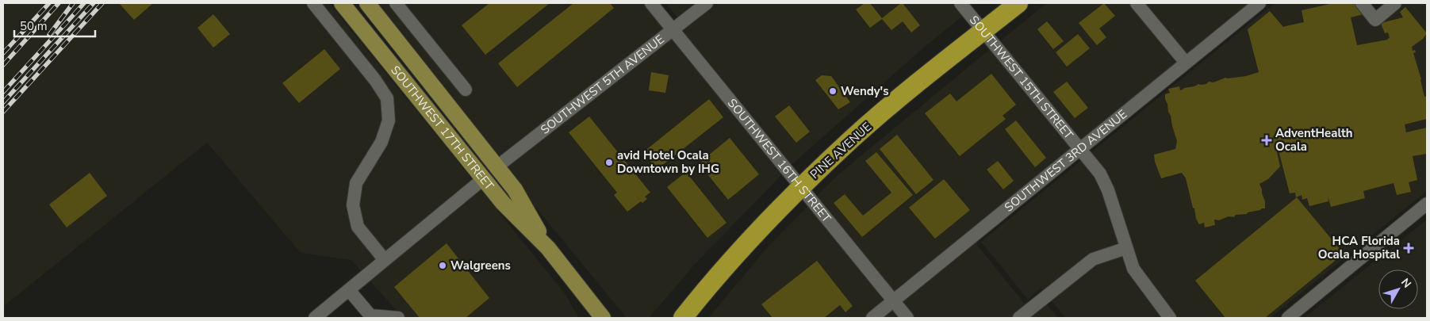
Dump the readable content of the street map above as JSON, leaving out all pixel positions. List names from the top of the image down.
{
  "streets": {
    "highway": ["PINE AVENUE"],
    "main road": ["SOUTHWEST 17TH STREET"],
    "street": [
      "SOUTHWEST 15TH STREET",
      "SOUTHWEST 5TH AVENUE",
      "SOUTHWEST 16TH STREET",
      "SOUTHWEST 3RD AVENUE"
    ]
  },
  "crossings": [
    ["SOUTHWEST 15TH STREET", "PINE AVENUE"],
    ["SOUTHWEST 15TH STREET", "SOUTHWEST 3RD AVENUE"],
    ["SOUTHWEST 5TH AVENUE", "SOUTHWEST 17TH STREET"],
    ["SOUTHWEST 5TH AVENUE", "SOUTHWEST 16TH STREET"],
    ["PINE AVENUE", "SOUTHWEST 16TH STREET"],
    ["SOUTHWEST 16TH STREET", "SOUTHWEST 3RD AVENUE"]
  ],
  "places": {
    "other": ["Wendy's", "avid Hotel Ocala Downtown by IHG", "Walgreens"],
    "health": ["AdventHealth Ocala", "HCA Florida Ocala Hospital"]
  },
  "scale_bar": "50 m",
  "north": "top right"
}
